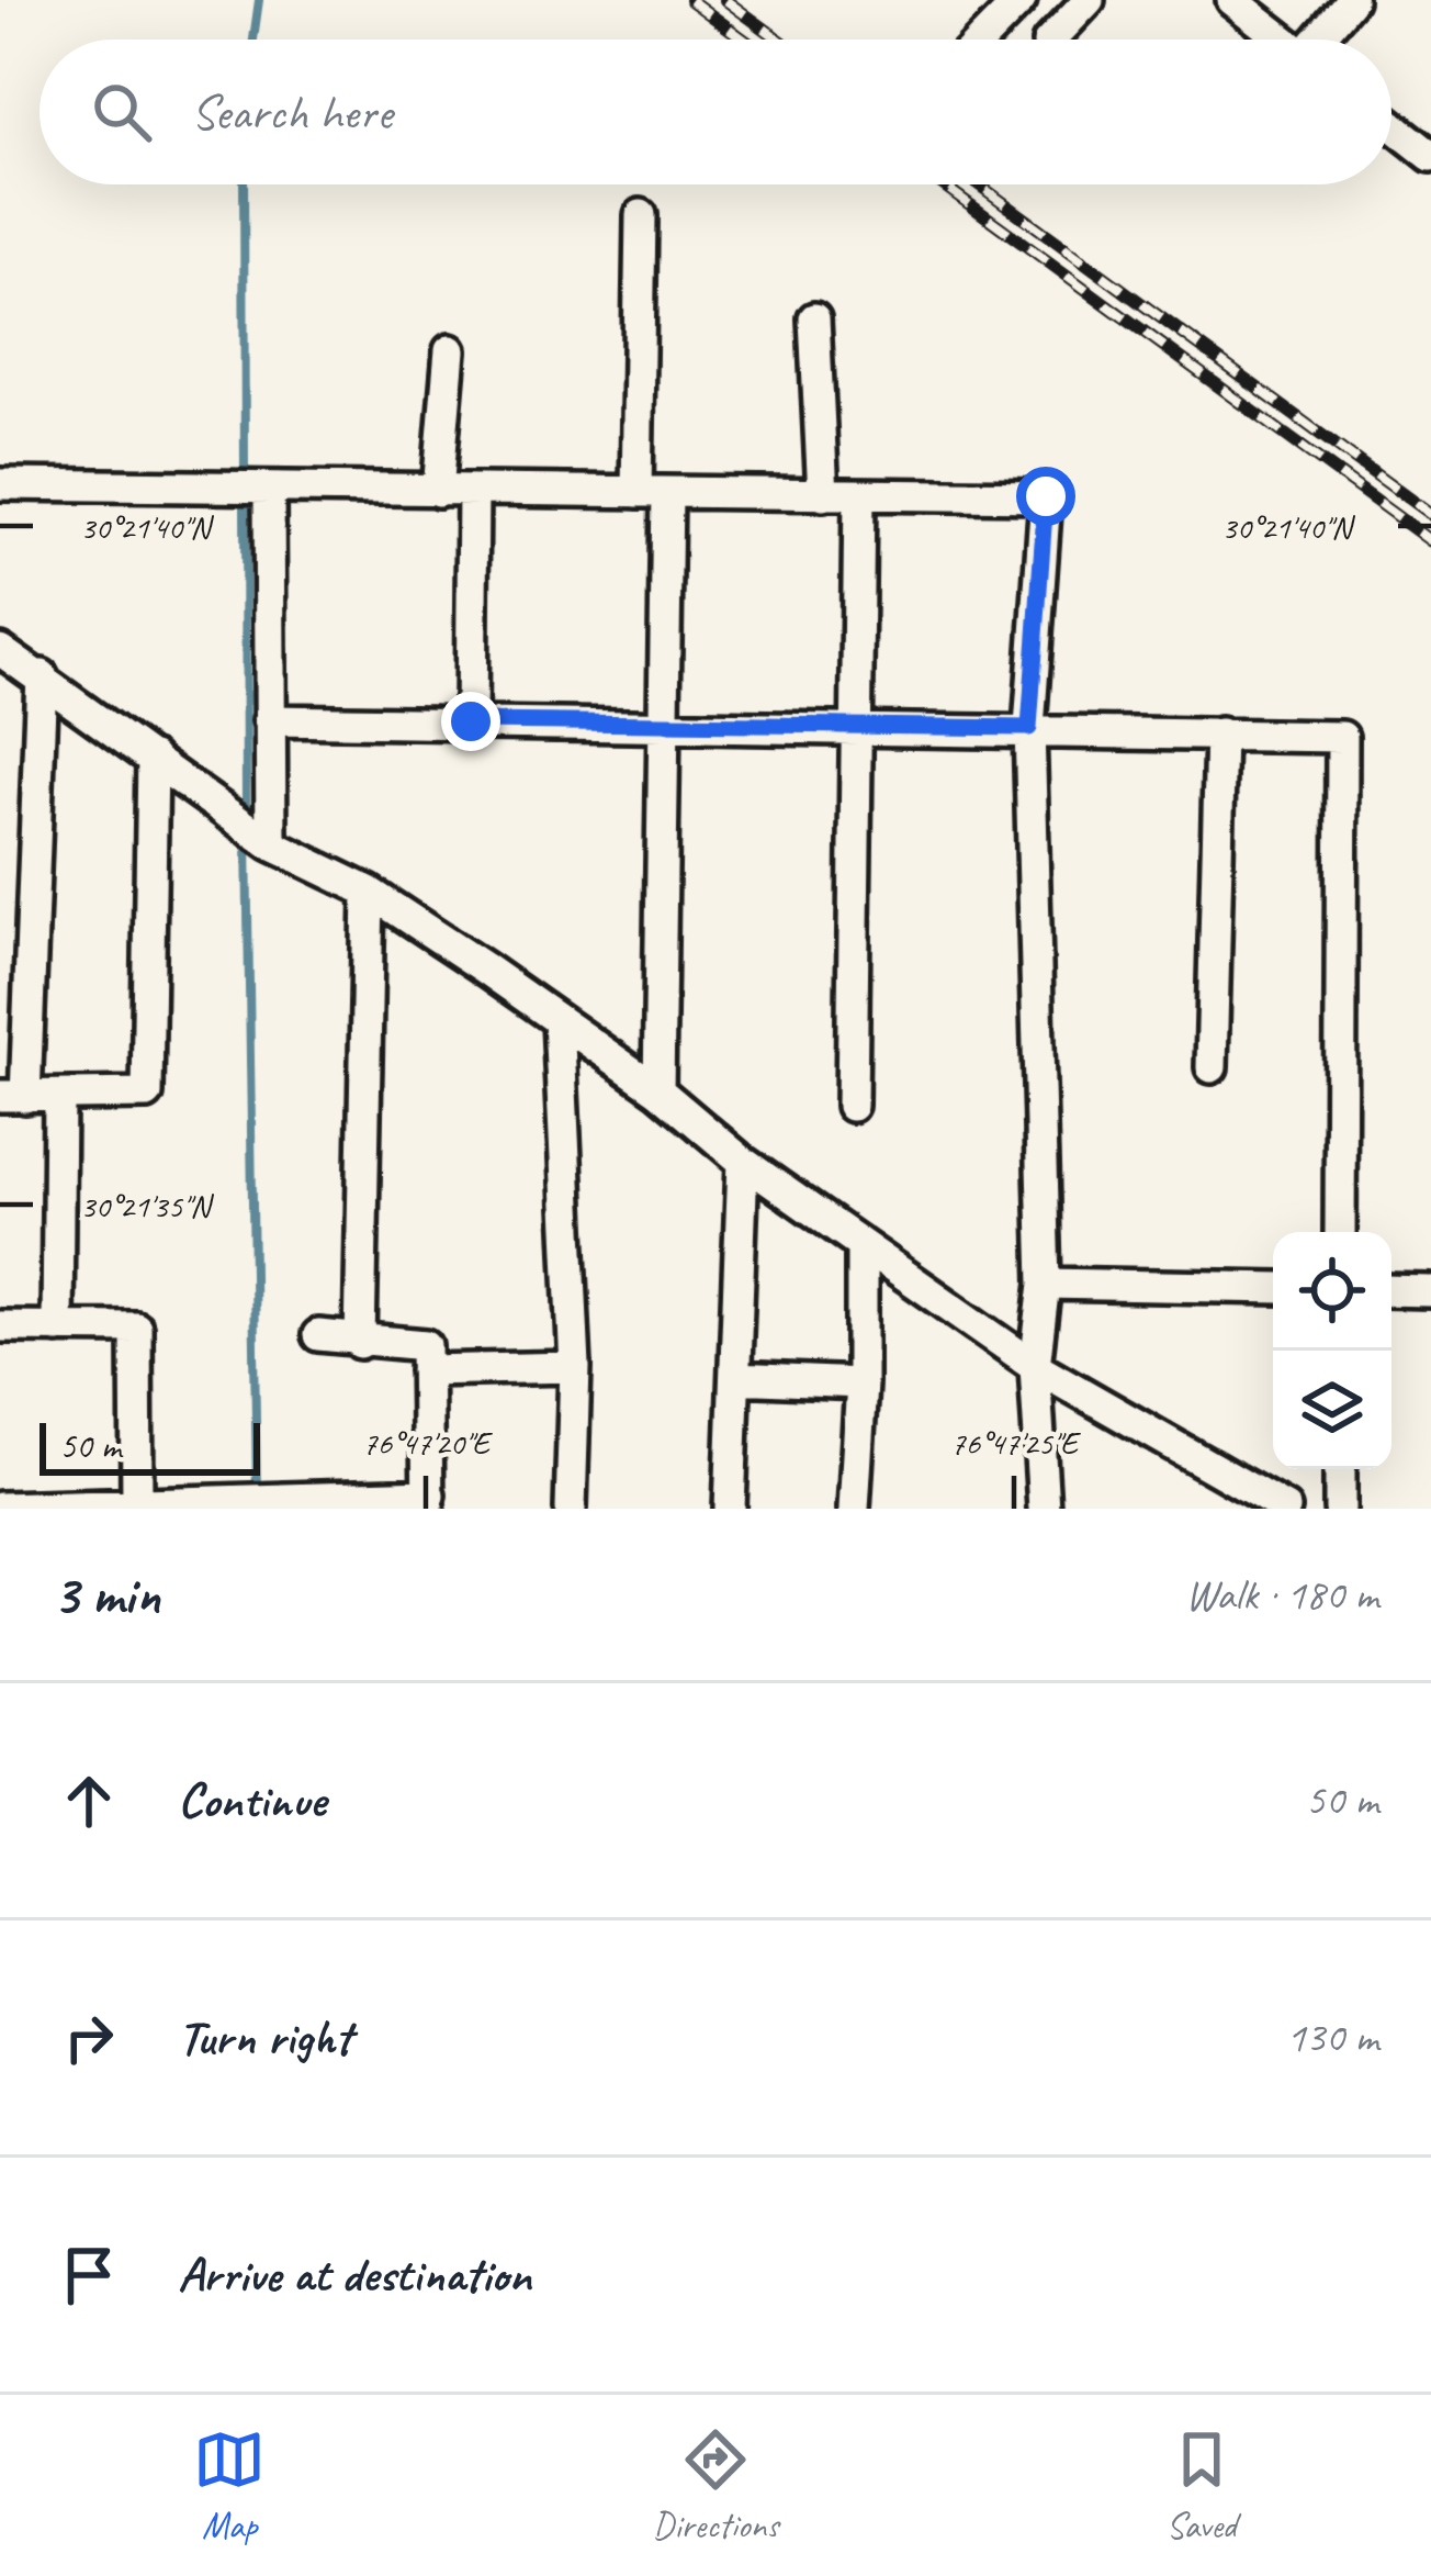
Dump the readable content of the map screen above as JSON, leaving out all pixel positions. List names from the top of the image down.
{
  "scale_bar": "50 m",
  "page": {
    "search": "Search here",
    "scale": "50 m",
    "heading": ["3 min", "Walk · 180 m"],
    "list": [
      ["Continue", "50 m"],
      ["Turn right", "130 m"],
      "Arrive at destination"
    ],
    "nav": ["Map", "Directions", "Saved"]
  },
  "coordinates": [
    "30°21'40\"N",
    "30°21'35\"N",
    "76°47'20\"E",
    "76°47'25\"E"
  ]
}
